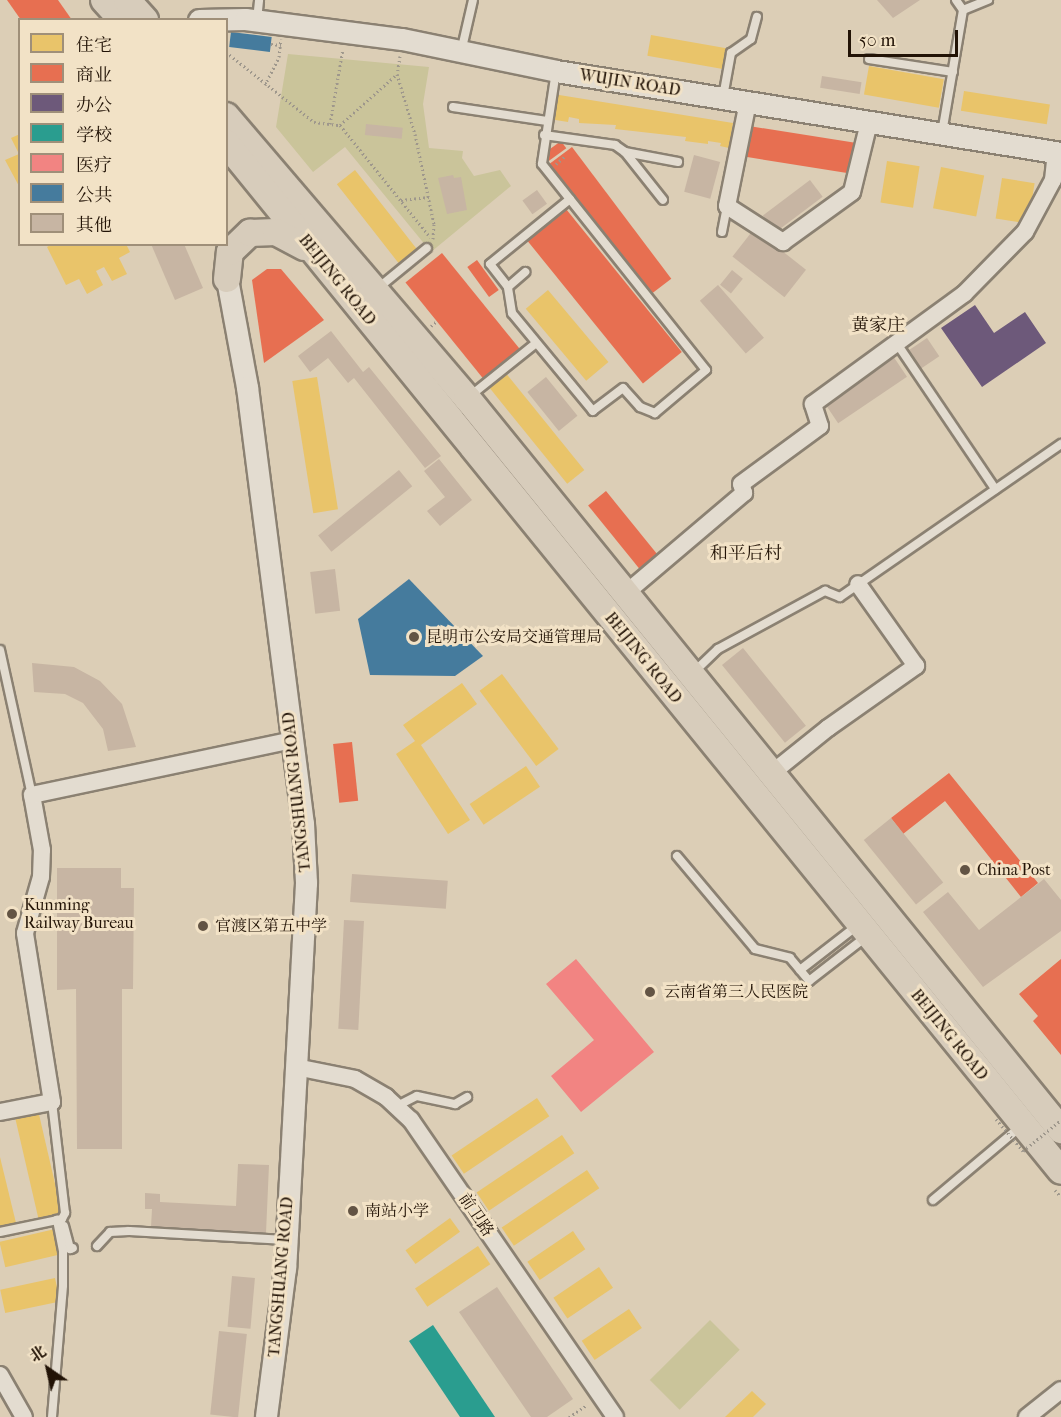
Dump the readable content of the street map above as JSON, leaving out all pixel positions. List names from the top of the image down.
{
  "streets": {
    "main road": ["BEIJING ROAD"],
    "street": ["WUJIN ROAD", "TANGSHUANG ROAD", "前卫路"]
  },
  "crossings": [
    ["TANGSHUANG ROAD", "前卫路"]
  ],
  "districts": ["黄家庄", "和平后村"],
  "places": [
    "昆明市公安局交通管理局",
    "China Post",
    "Kunming Railway Bureau",
    "官渡区第五中学",
    "云南省第三人民医院",
    "南站小学"
  ],
  "legend": [
    "住宅",
    "商业",
    "办公",
    "学校",
    "医疗",
    "公共",
    "其他"
  ],
  "scale_bar": "50 m",
  "north": "top left"
}
